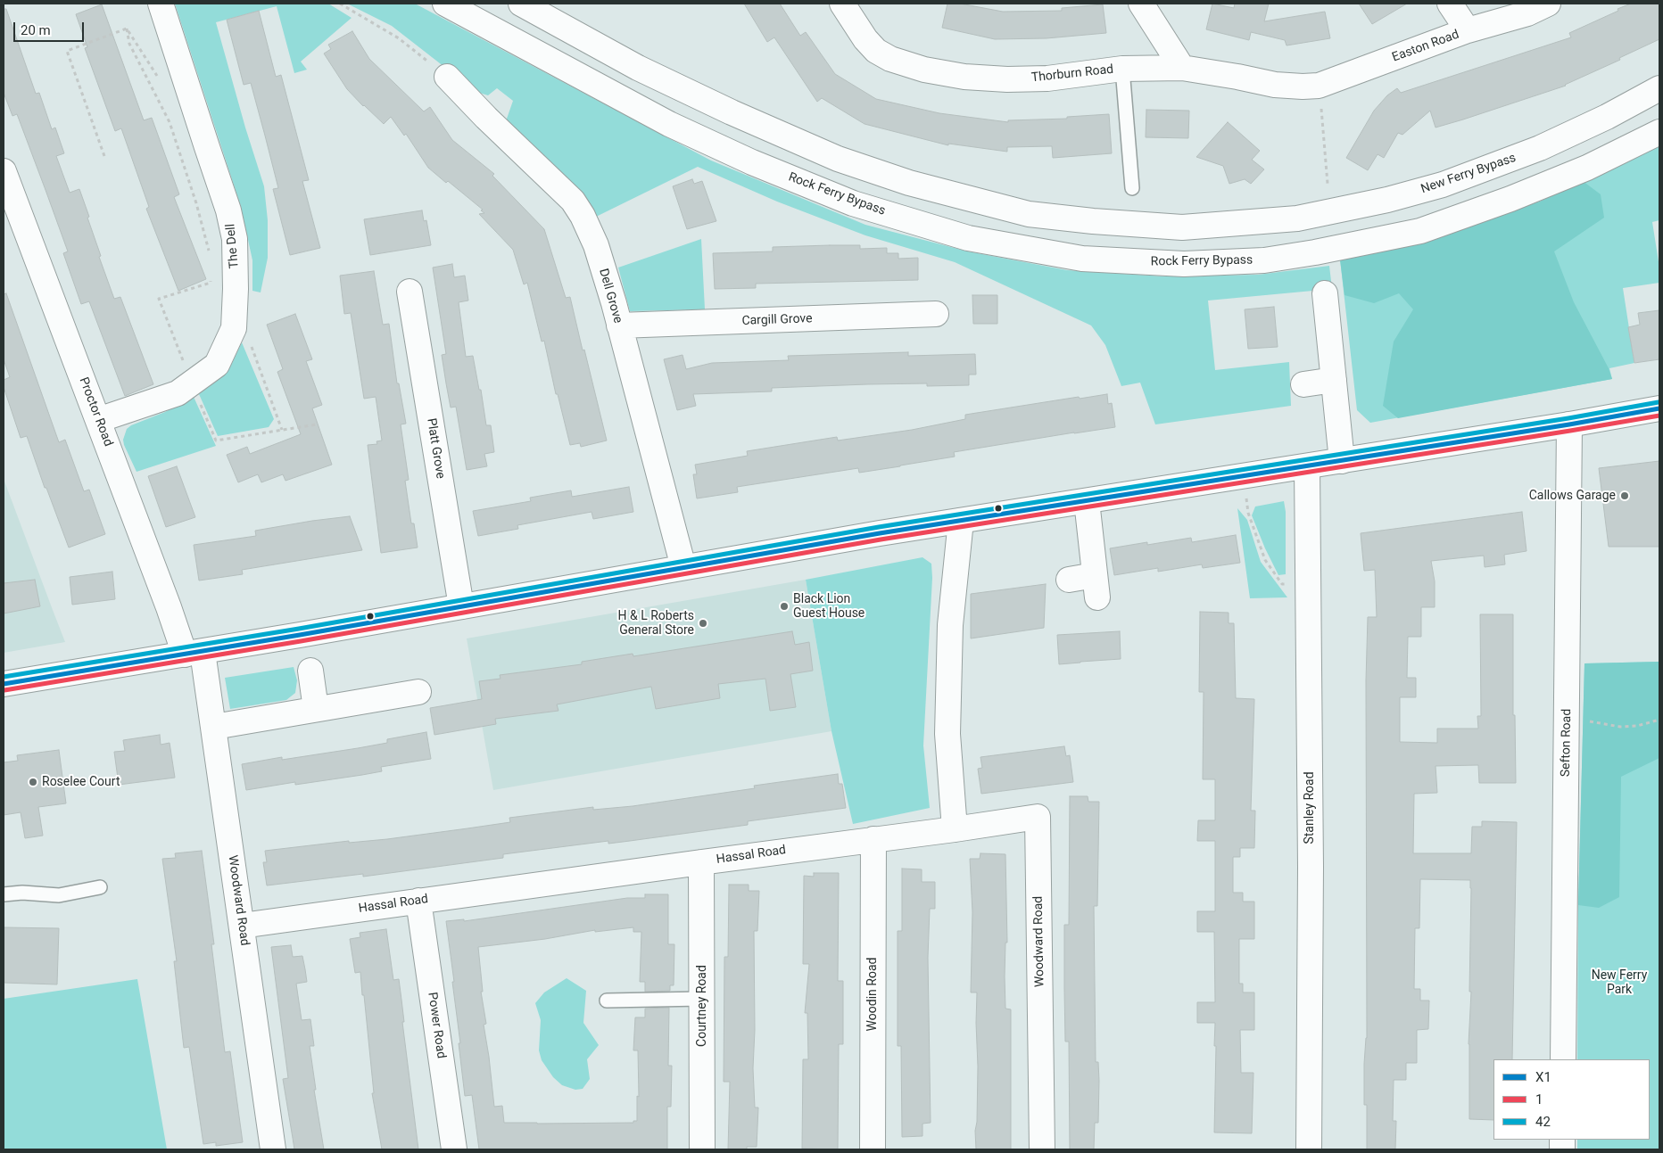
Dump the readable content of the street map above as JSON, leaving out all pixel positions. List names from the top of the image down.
{
  "streets": {
    "main road": [
      "Easton Road",
      "Thorburn Road",
      "New Ferry Bypass",
      "Rock Ferry Bypass",
      "The Dell",
      "Dell Grove",
      "Cargill Grove",
      "Proctor Road",
      "Platt Grove",
      "Sefton Road",
      "Stanley Road",
      "Hassal Road",
      "Woodward Road",
      "Woodin Road",
      "Courtney Road",
      "Power Road"
    ]
  },
  "crossings": [
    ["Easton Road", "Thorburn Road"],
    ["The Dell", "Proctor Road"],
    ["Dell Grove", "Cargill Grove"],
    ["Proctor Road", "Woodward Road"],
    ["Hassal Road", "Woodward Road"],
    ["Hassal Road", "Woodin Road"],
    ["Hassal Road", "Courtney Road"],
    ["Hassal Road", "Power Road"]
  ],
  "parks": ["New Ferry Park"],
  "places": [
    "Callows Garage",
    "Black Lion Guest House",
    "H & L Roberts General Store",
    "Roselee Court"
  ],
  "lines": ["transit line 42", "transit line X1", "transit line 1"],
  "legend": ["X1", "1", "42"],
  "scale_bar": "20 m"
}
